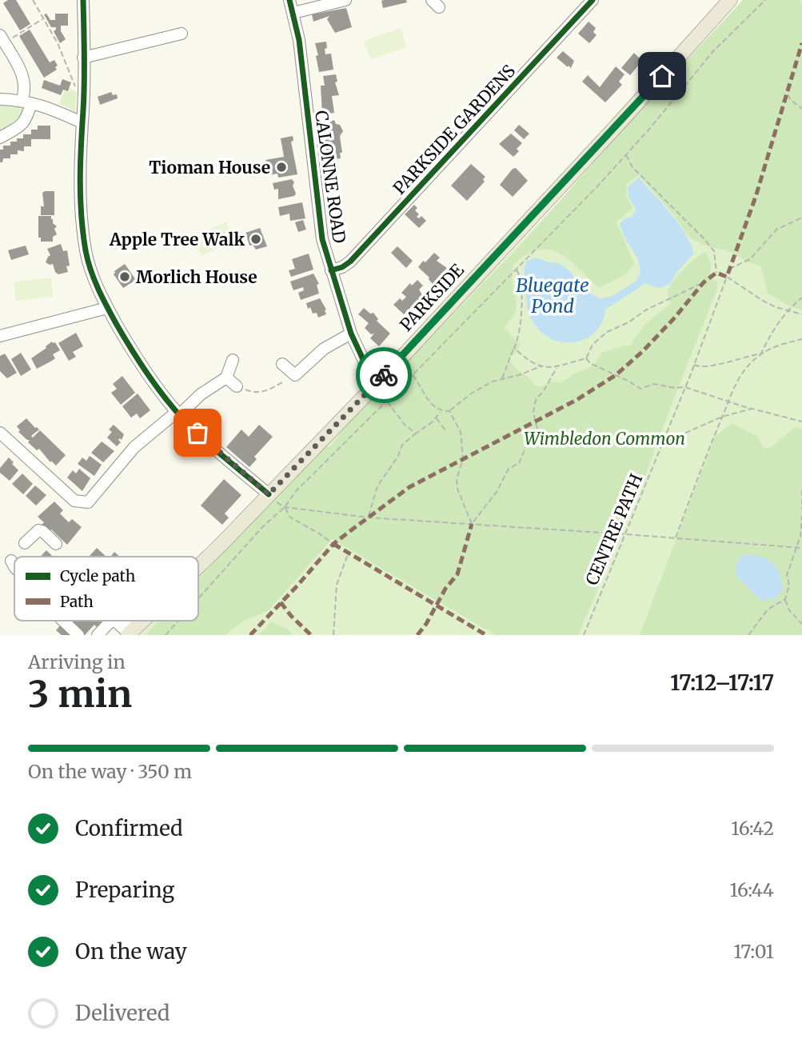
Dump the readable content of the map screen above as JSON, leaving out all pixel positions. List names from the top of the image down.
{
  "streets": {
    "main road": ["PARKSIDE"],
    "street": ["PARKSIDE GARDENS", "CALONNE ROAD"],
    "path": ["CENTRE PATH"]
  },
  "crossings": [
    ["PARKSIDE GARDENS", "CALONNE ROAD"],
    ["CALONNE ROAD", "PARKSIDE"]
  ],
  "water": ["Bluegate Pond"],
  "parks": ["Wimbledon Common"],
  "places": ["Tioman House", "Apple Tree Walk", "Morlich House"],
  "legend": ["Cycle path", "Path"],
  "page": {
    "heading": ["3 min", "Arriving in", "17:12–17:17"],
    "bar": "On the way · 350 m",
    "list": [
      ["Confirmed", "16:42"],
      ["Preparing", "16:44"],
      ["On the way", "17:01"],
      "Delivered"
    ]
  }
}
